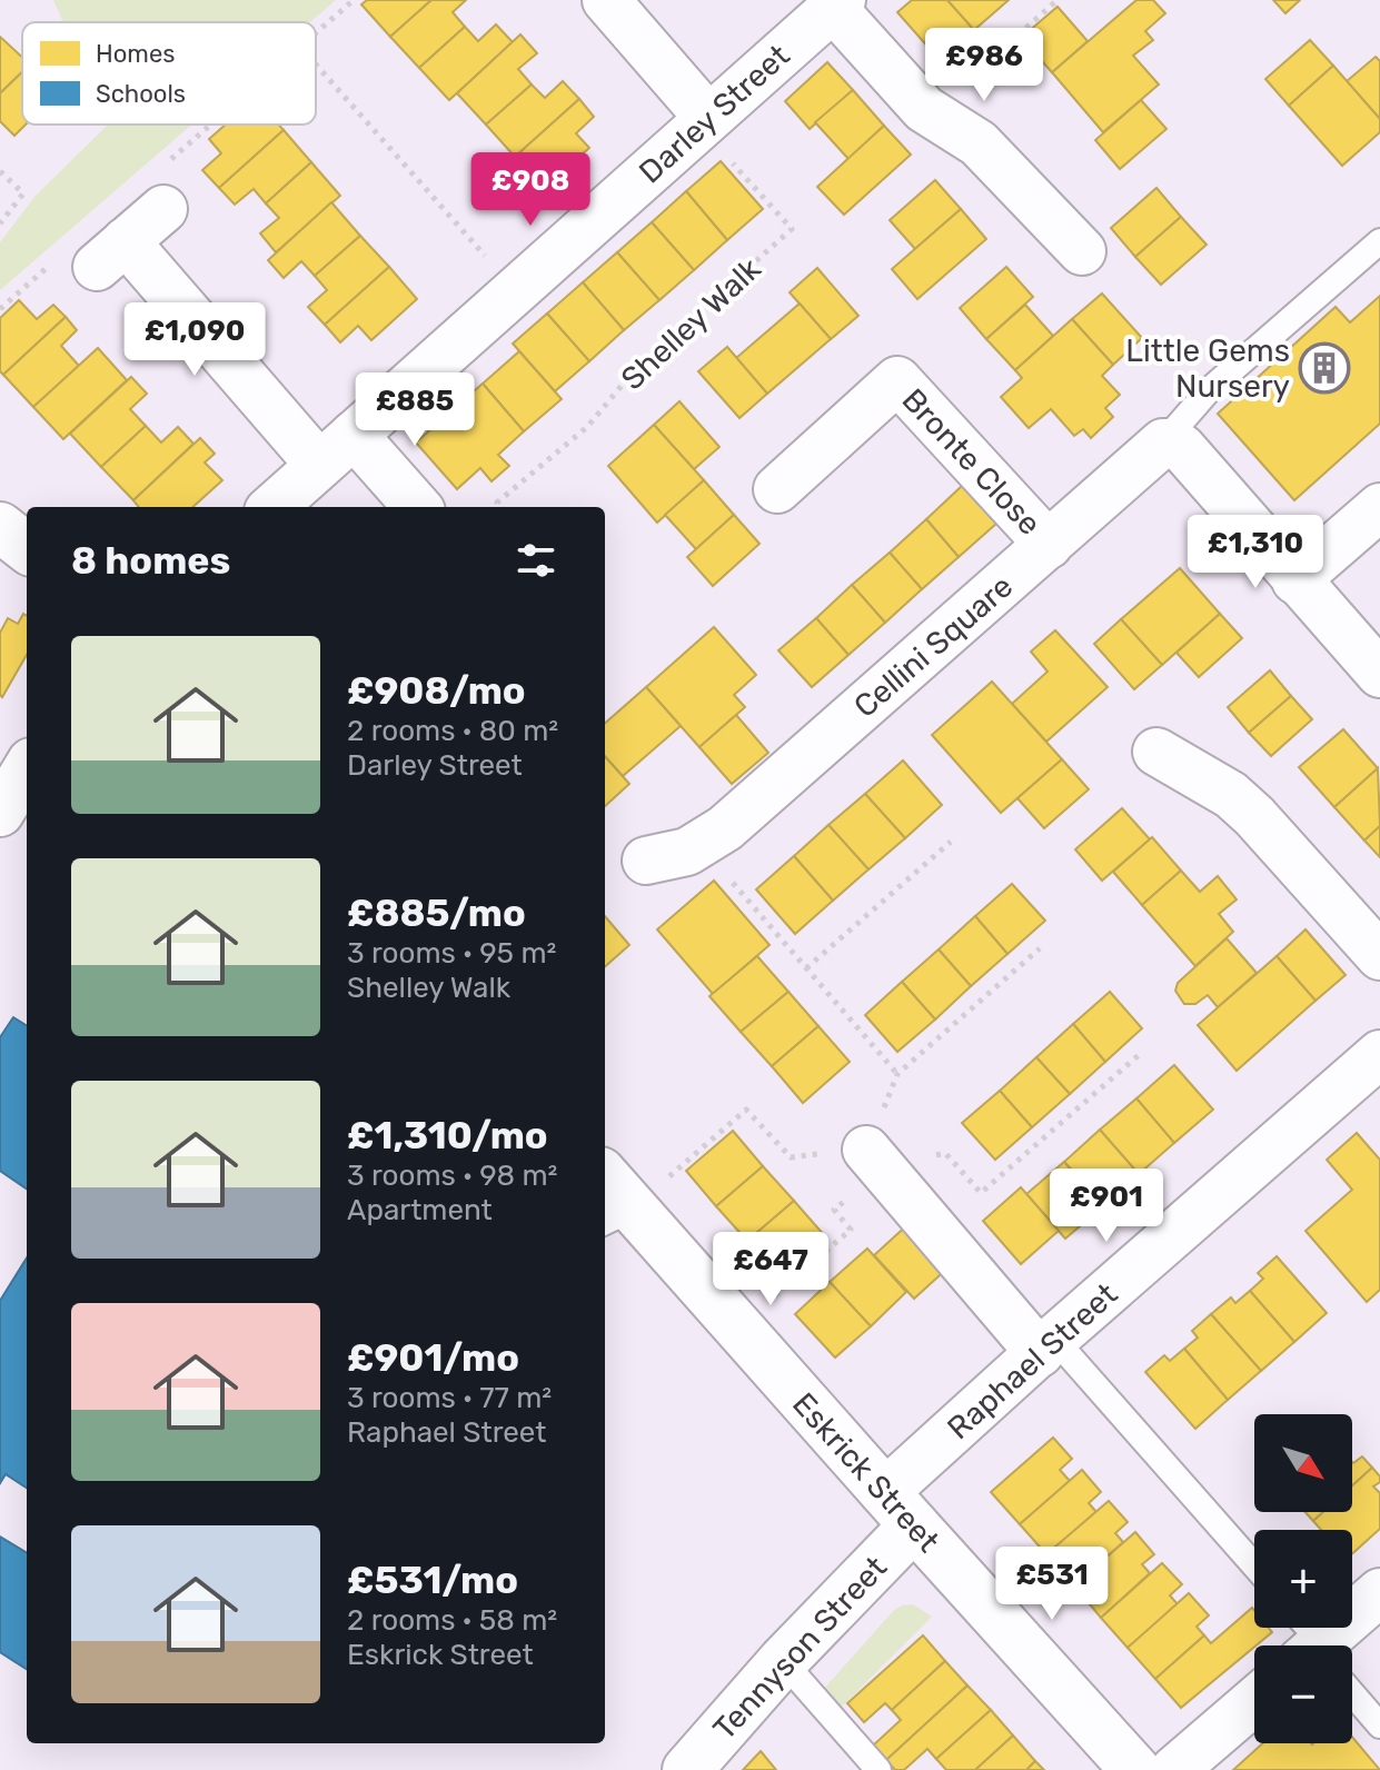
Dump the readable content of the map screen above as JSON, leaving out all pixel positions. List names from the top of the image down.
{
  "streets": {
    "street": [
      "Darley Street",
      "Bronte Close",
      "Cellini Square",
      "Raphael Street",
      "Eskrick Street",
      "Tennyson Street"
    ],
    "path": ["Shelley Walk"]
  },
  "crossings": [
    ["Darley Street", "Shelley Walk"],
    ["Bronte Close", "Cellini Square"],
    ["Raphael Street", "Eskrick Street"],
    ["Raphael Street", "Tennyson Street"],
    ["Eskrick Street", "Tennyson Street"]
  ],
  "places": {
    "building": ["Little Gems Nursery"]
  },
  "legend": ["Homes", "Schools"],
  "north": "bottom right",
  "page": {
    "price": [
      "£986",
      "£908",
      "£1,090",
      "£885",
      "£1,310",
      "£901",
      "£647",
      "£531"
    ],
    "heading": "8 homes",
    "list": [
      {
        "name": "£908/mo",
        "note": "2 rooms · 80 m² · Darley Street"
      },
      {
        "name": "£885/mo",
        "note": "3 rooms · 95 m² · Shelley Walk"
      },
      {
        "name": "£1,310/mo",
        "note": "3 rooms · 98 m² · Apartment"
      },
      {
        "name": "£901/mo",
        "note": "3 rooms · 77 m² · Raphael Street"
      },
      {
        "name": "£531/mo",
        "note": "2 rooms · 58 m² · Eskrick Street"
      }
    ],
    "map_buttons": ["+", "−"]
  }
}
